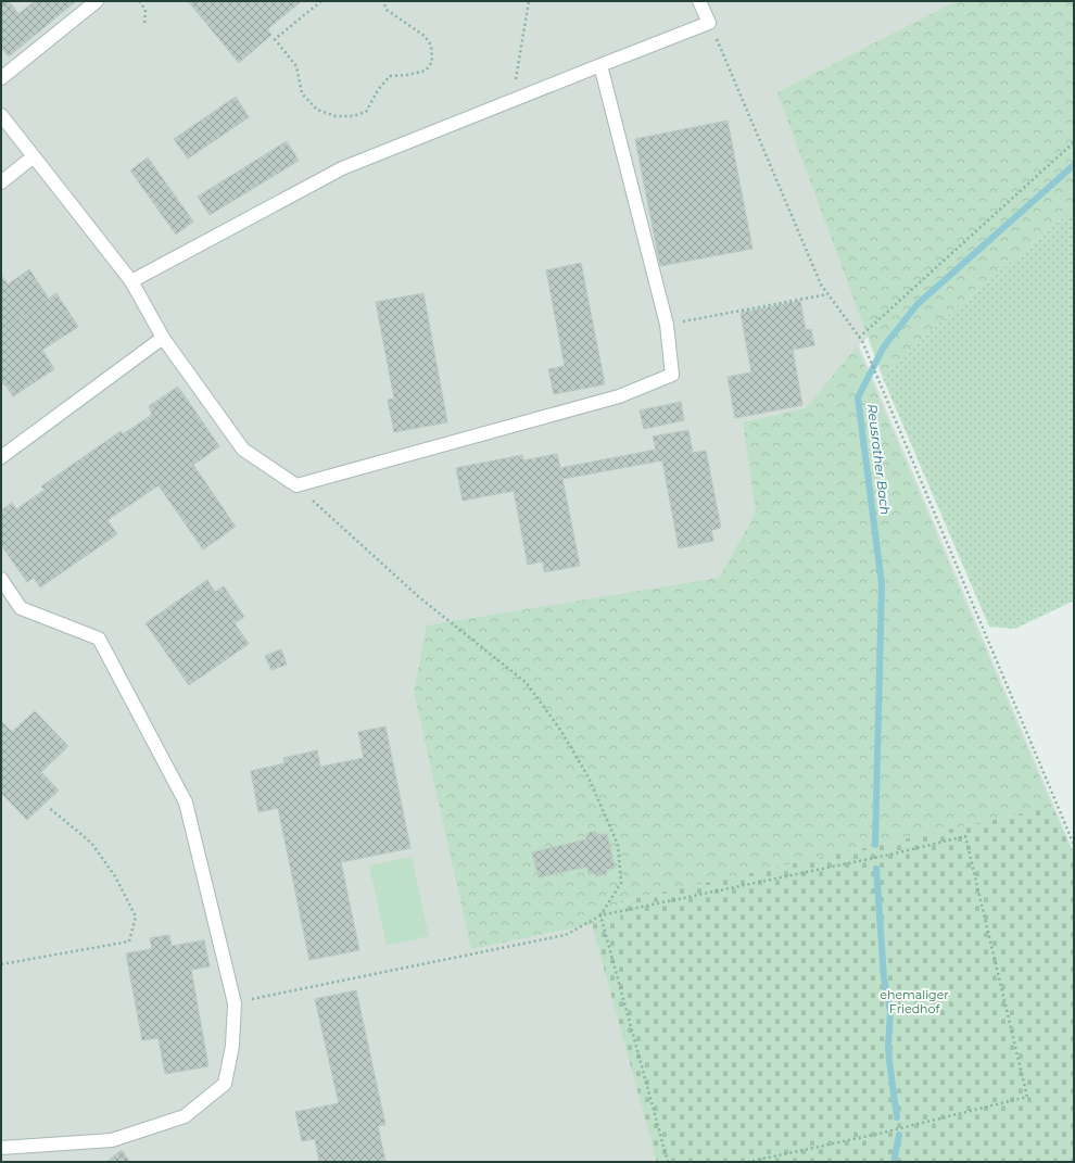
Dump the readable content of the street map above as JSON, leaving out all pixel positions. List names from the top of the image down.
{
  "water": ["Reusrather Bach"],
  "parks": ["ehemaliger Friedhof"]
}
